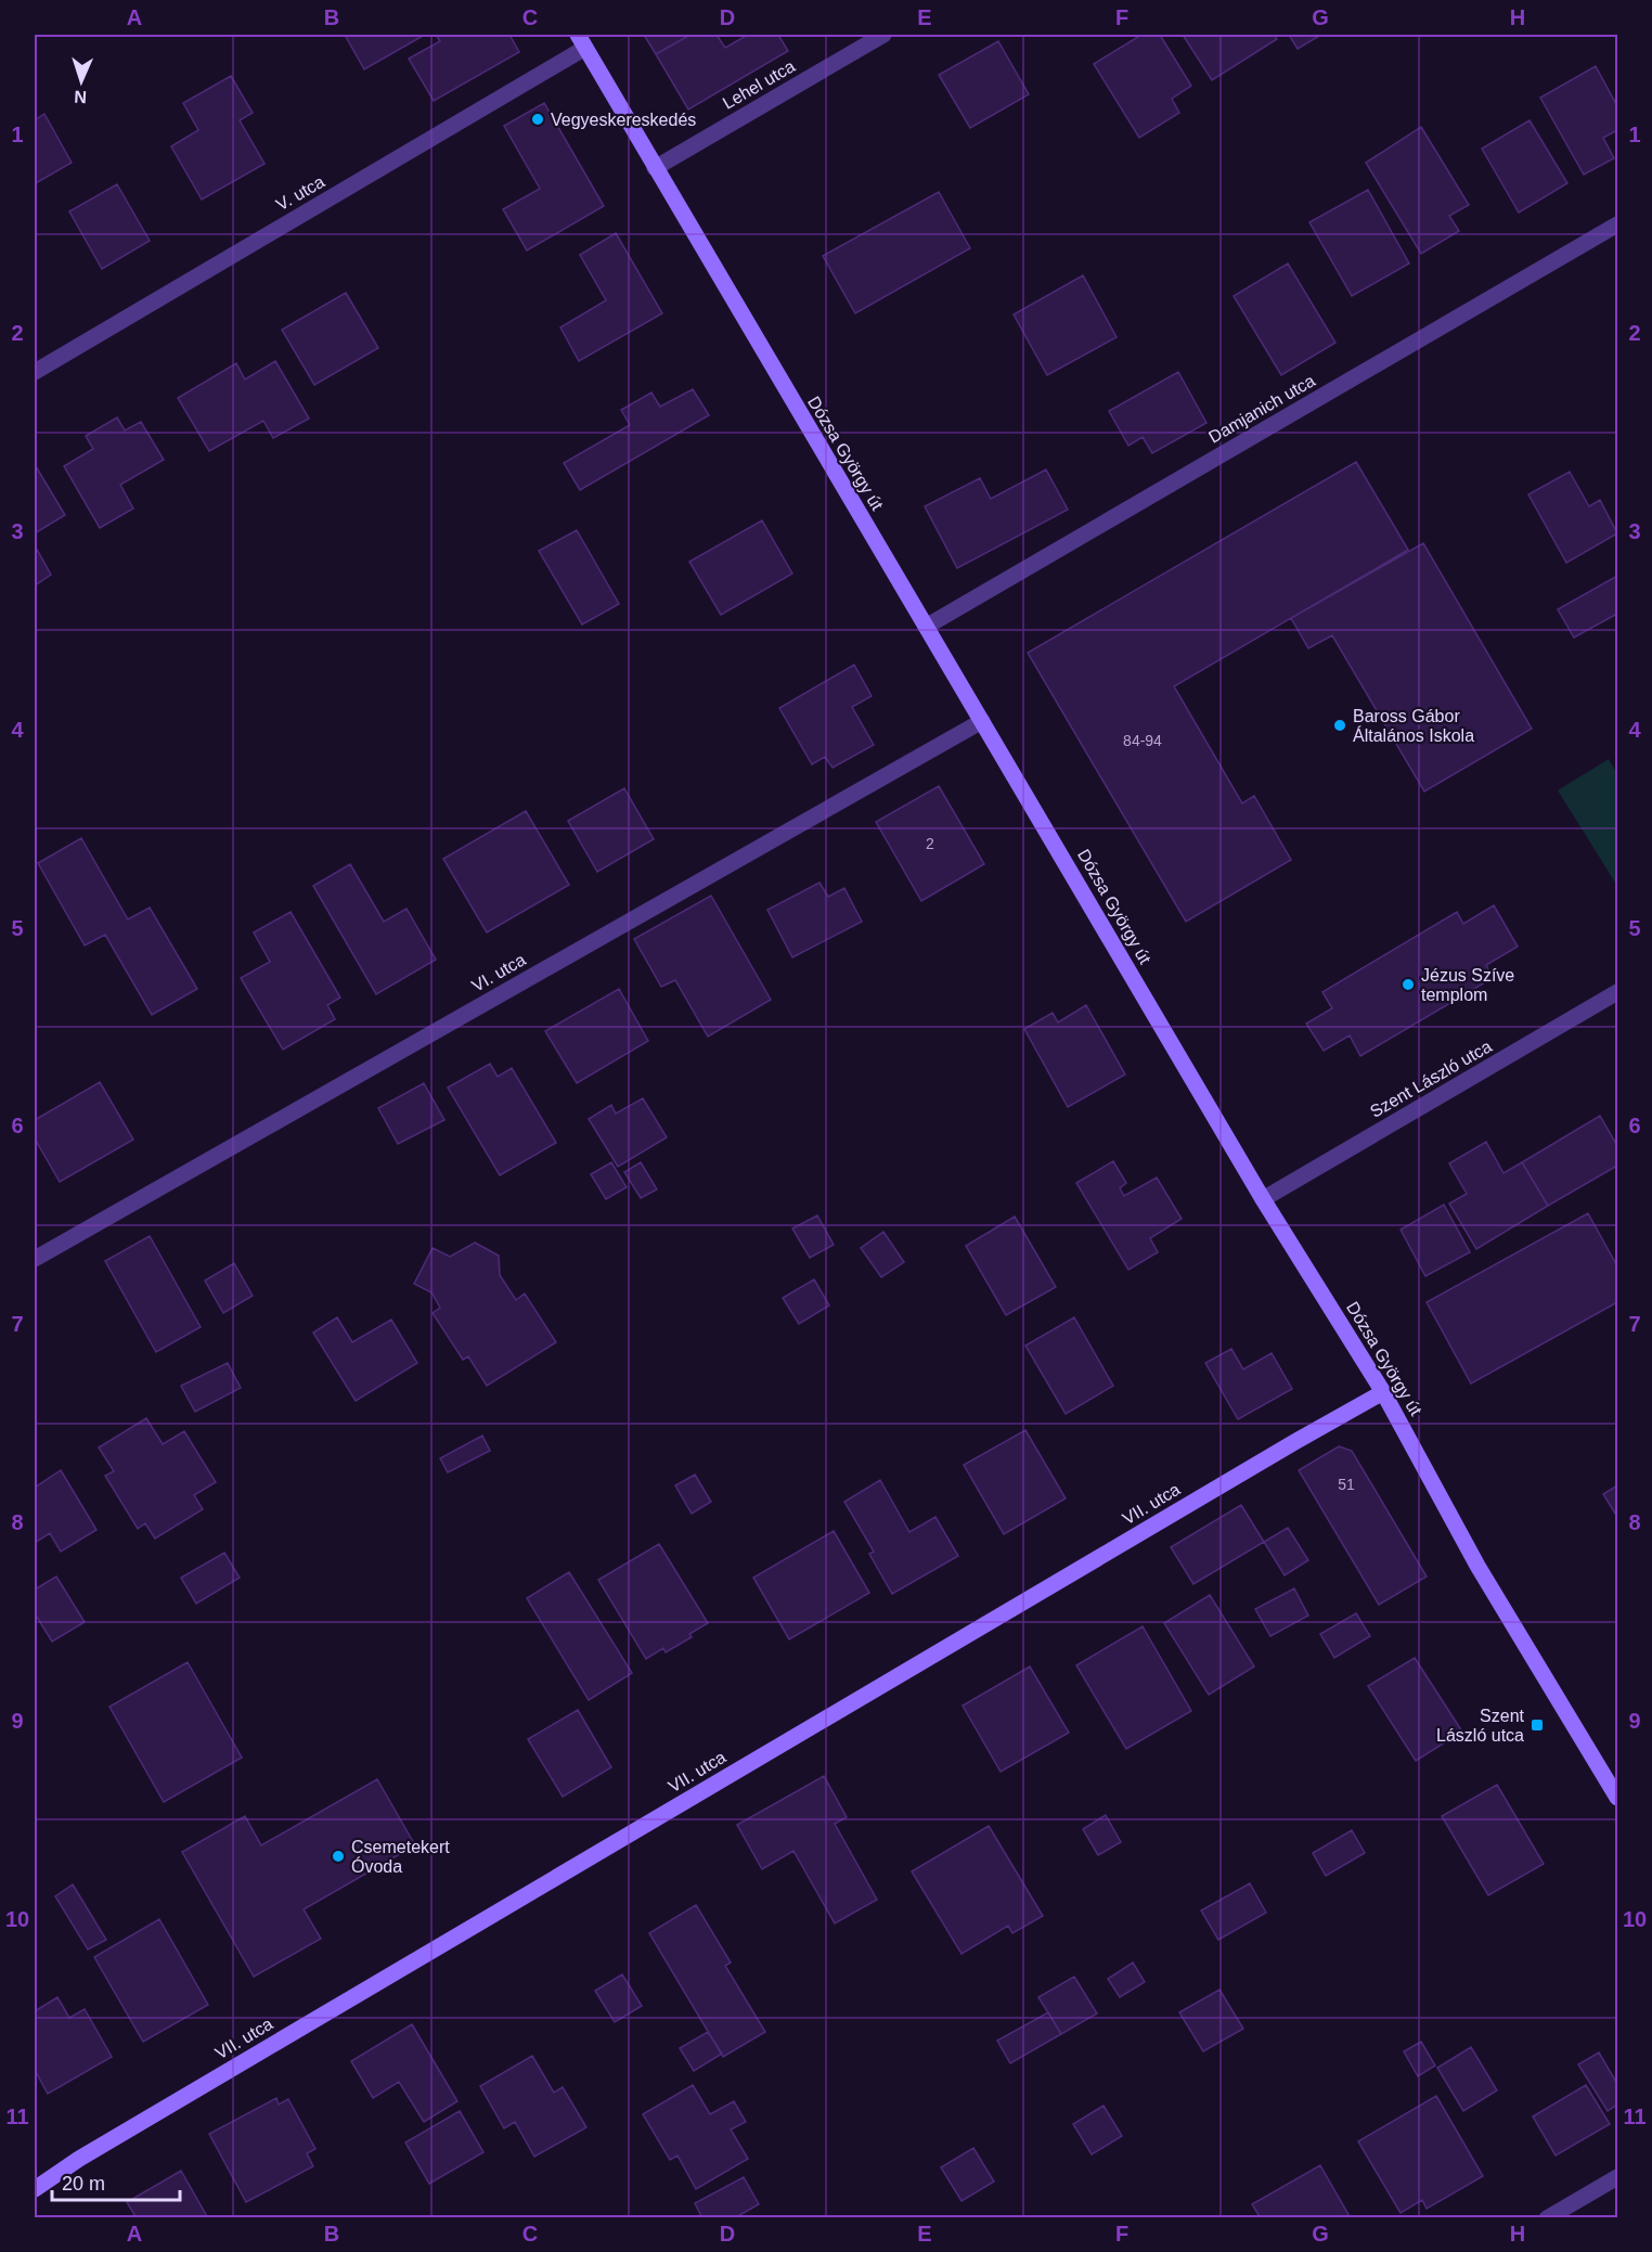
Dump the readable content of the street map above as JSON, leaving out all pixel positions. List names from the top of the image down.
{
  "streets": {
    "street": [
      "Lehel utca",
      "V. utca",
      "Damjanich utca",
      "Dózsa György út",
      "VI. utca",
      "Szent László utca",
      "VII. utca"
    ]
  },
  "crossings": [
    ["Lehel utca", "Dózsa György út"],
    ["V. utca", "Dózsa György út"],
    ["Damjanich utca", "Dózsa György út"],
    ["Dózsa György út", "VI. utca"],
    ["Dózsa György út", "Szent László utca"],
    ["Dózsa György út", "VII. utca"]
  ],
  "places": {
    "other": [
      "Vegyeskereskedés",
      "Baross Gábor Általános Iskola",
      "Jézus Szíve templom",
      "Csemetekert Óvoda"
    ],
    "transit": ["Szent László utca"]
  },
  "house_numbers": ["84-94", "2", "51"],
  "scale_bar": "20 m",
  "north": "bottom",
  "grid": {
    "columns": [
      "A",
      "B",
      "C",
      "D",
      "E",
      "F",
      "G",
      "H"
    ],
    "rows": [
      "1",
      "2",
      "3",
      "4",
      "5",
      "6",
      "7",
      "8",
      "9",
      "10",
      "11"
    ]
  }
}
